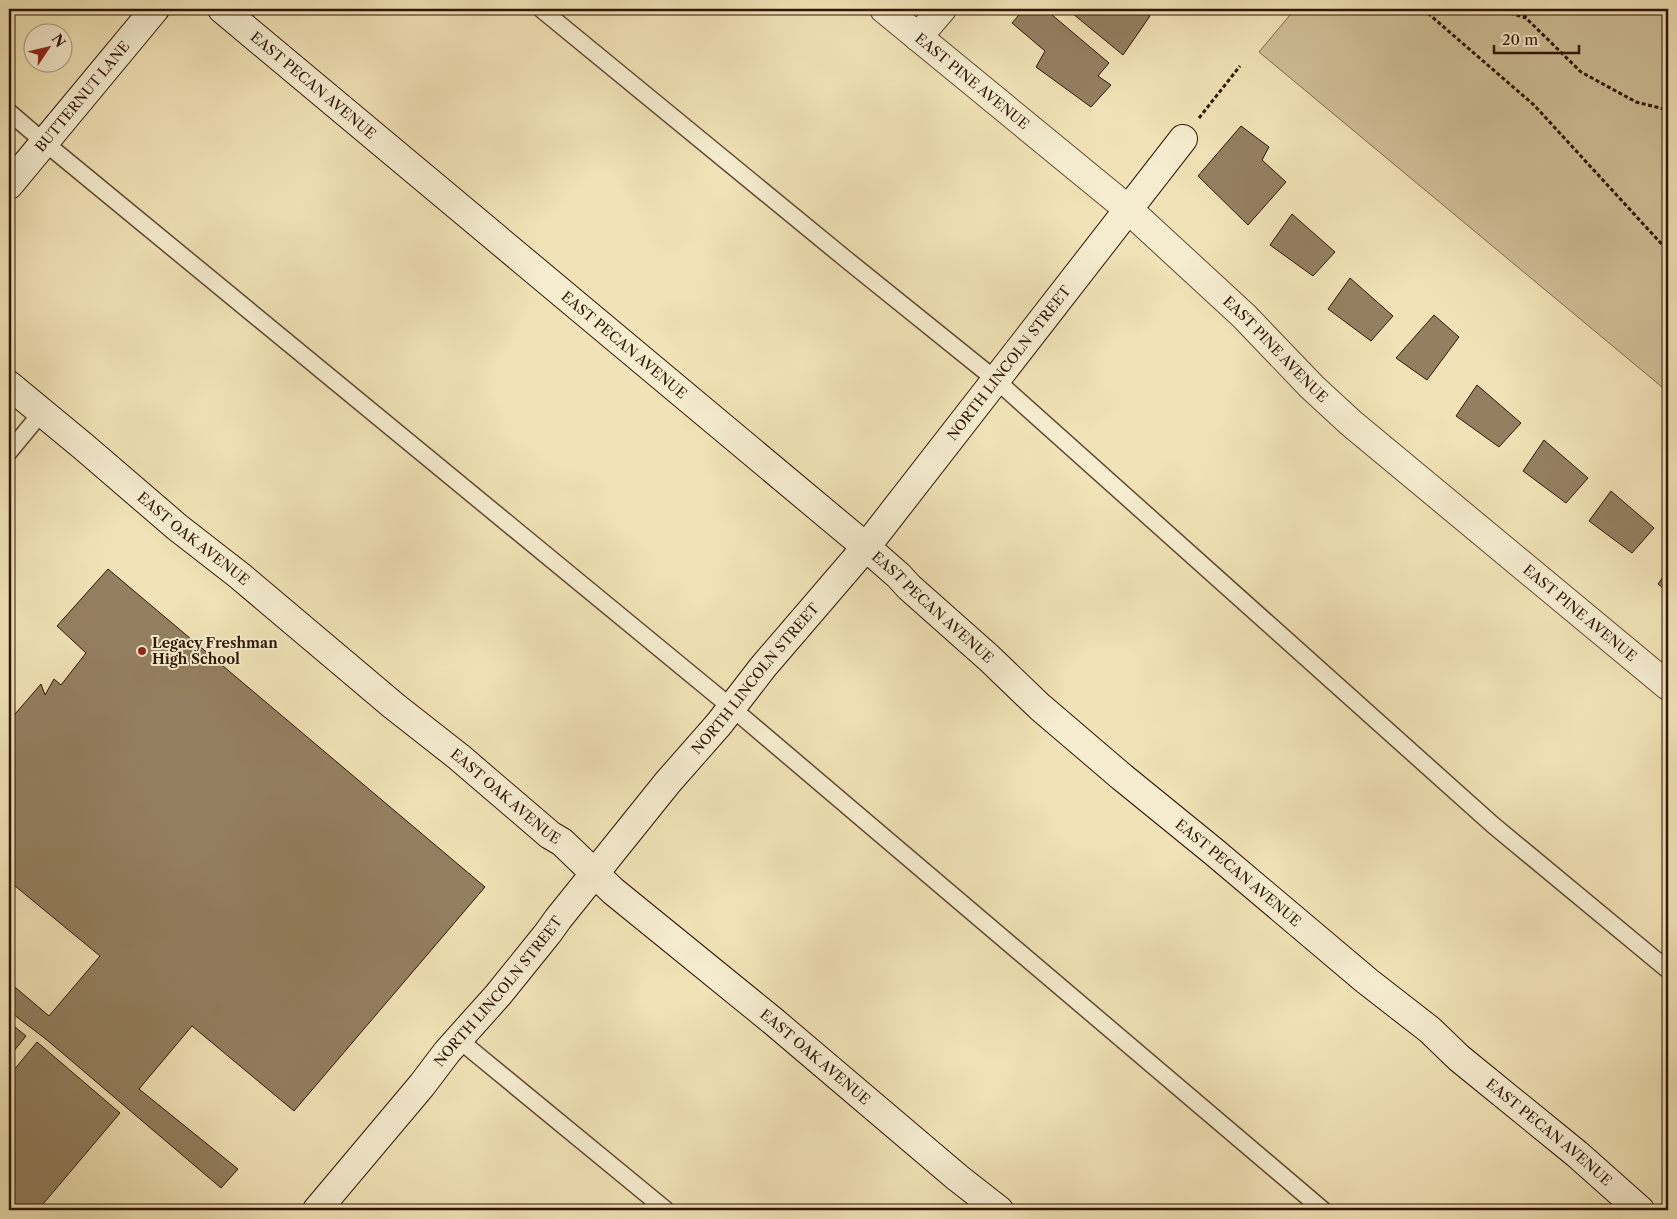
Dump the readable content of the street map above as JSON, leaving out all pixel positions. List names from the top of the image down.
{
  "streets": {
    "street": [
      "EAST PINE AVENUE",
      "EAST PECAN AVENUE",
      "BUTTERNUT LANE",
      "NORTH LINCOLN STREET",
      "EAST OAK AVENUE"
    ]
  },
  "crossings": [
    ["EAST PINE AVENUE", "NORTH LINCOLN STREET"],
    ["EAST PECAN AVENUE", "NORTH LINCOLN STREET"],
    ["NORTH LINCOLN STREET", "EAST OAK AVENUE"]
  ],
  "places": ["Legacy Freshman High School"],
  "scale_bar": "20 m",
  "north": "top right"
}
